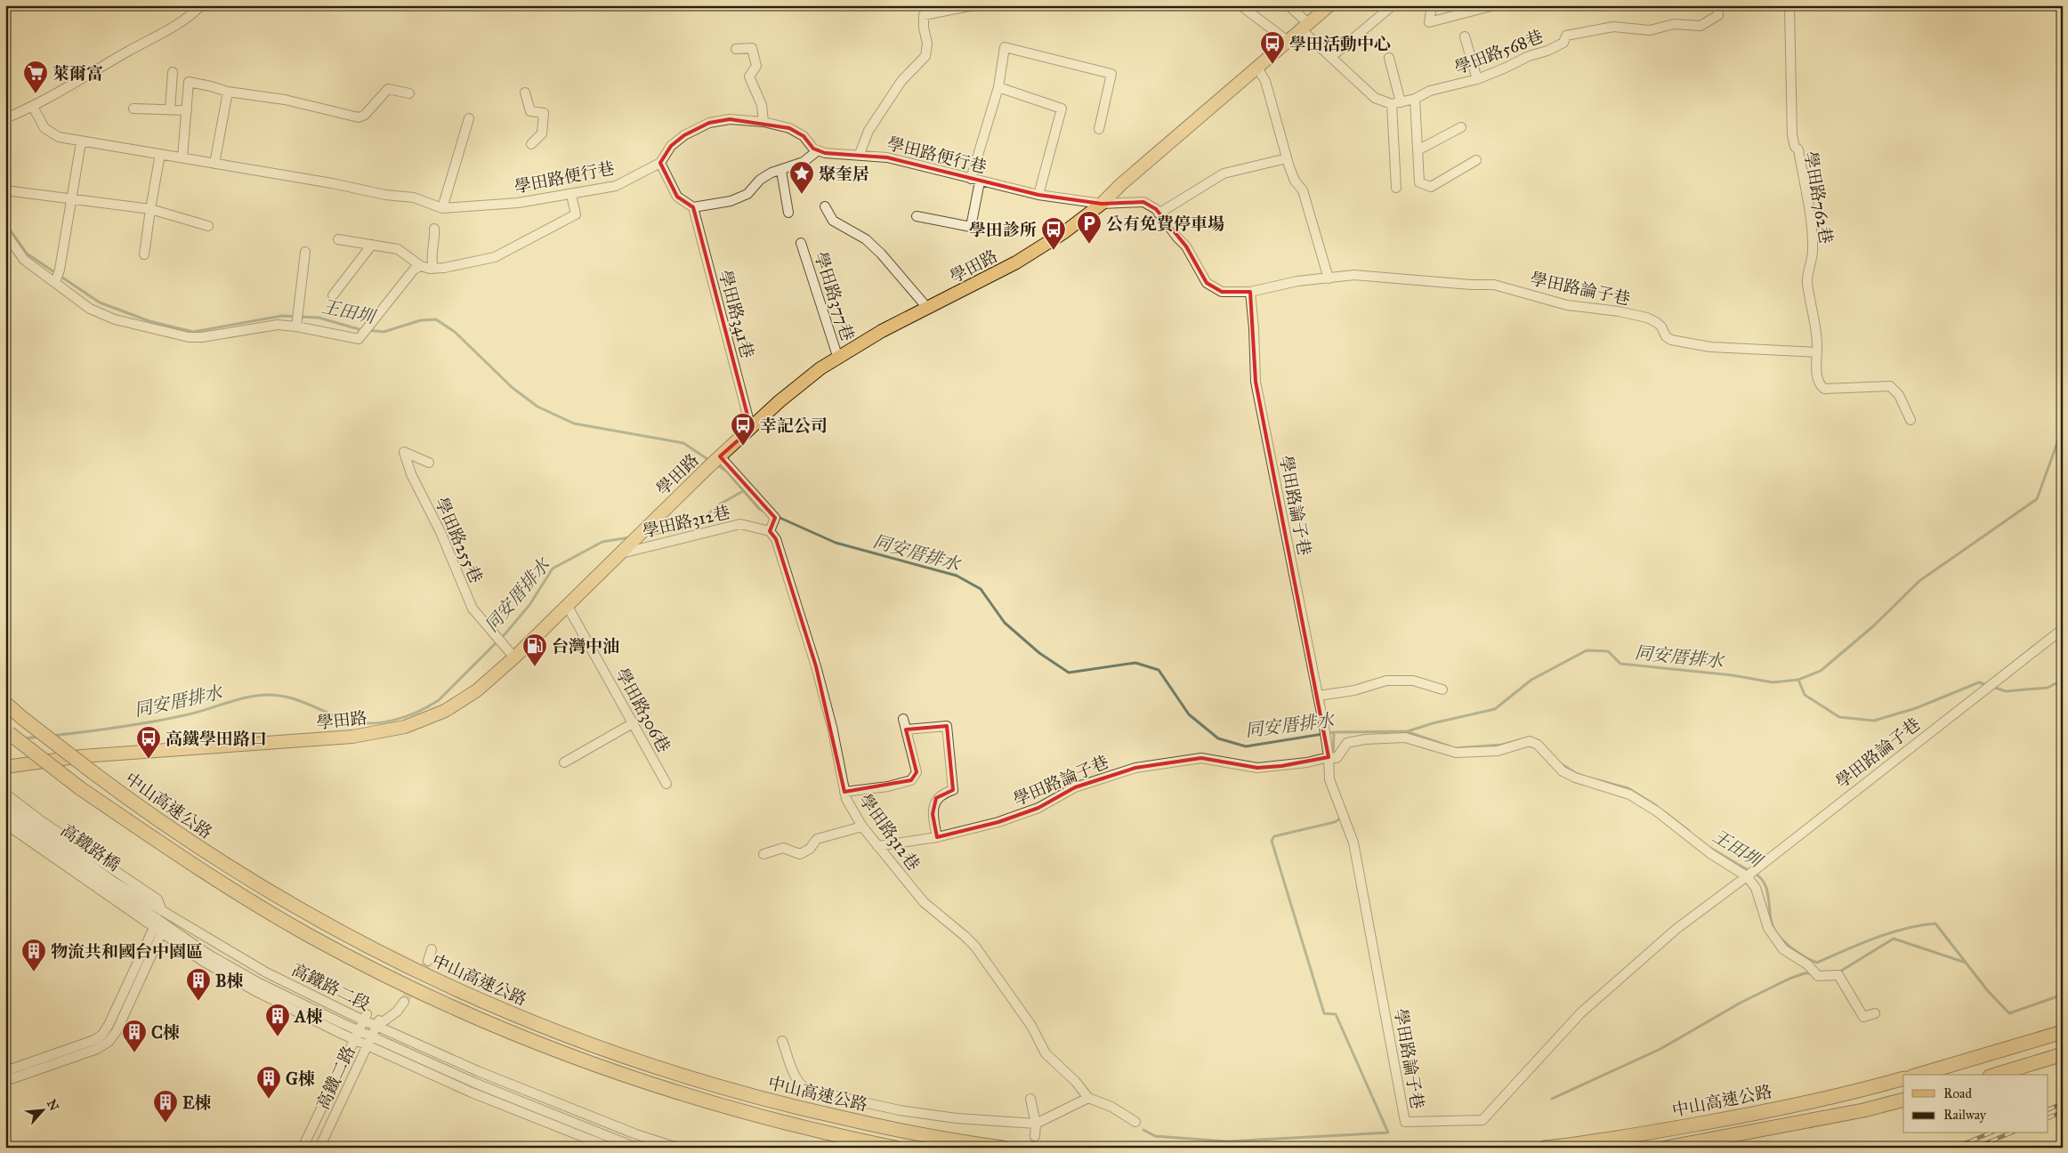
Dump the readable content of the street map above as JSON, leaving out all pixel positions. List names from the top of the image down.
{
  "streets": {
    "highway": ["中山高速公路"],
    "main road": ["學田路"],
    "street": [
      "學田路568巷",
      "學田路便行巷",
      "學田路762巷",
      "學田路論子巷",
      "學田路377巷",
      "學田路341巷",
      "學田路312巷",
      "學田路255巷",
      "學田路306巷",
      "高鐵路橋",
      "高鐵路二段",
      "高鐵二路"
    ]
  },
  "crossings": [
    ["學田路便行巷", "學田路"],
    ["學田路便行巷", "學田路論子巷"],
    ["學田路762巷", "學田路論子巷"],
    ["學田路", "學田路論子巷"],
    ["學田路", "學田路377巷"],
    ["學田路", "學田路341巷"],
    ["學田路", "學田路312巷"],
    ["學田路", "學田路255巷"],
    ["學田路", "學田路306巷"],
    ["學田路論子巷", "學田路312巷"],
    ["高鐵路橋", "高鐵路二段"],
    ["高鐵路二段", "高鐵二路"]
  ],
  "water": ["王田圳", "同安厝排水"],
  "places": {
    "bus stop": [
      "學田活動中心",
      "學田診所",
      "幸記公司",
      "高鐵學田路口"
    ],
    "supermarket": ["萊爾富"],
    "place": ["聚奎居"],
    "parking": ["公有免費停車場"],
    "fuel station": ["台灣中油"],
    "building": [
      "物流共和國台中園區",
      "B棟",
      "A棟",
      "C棟",
      "G棟",
      "E棟"
    ]
  },
  "legend": ["Road", "Railway"],
  "north": "top right"
}
